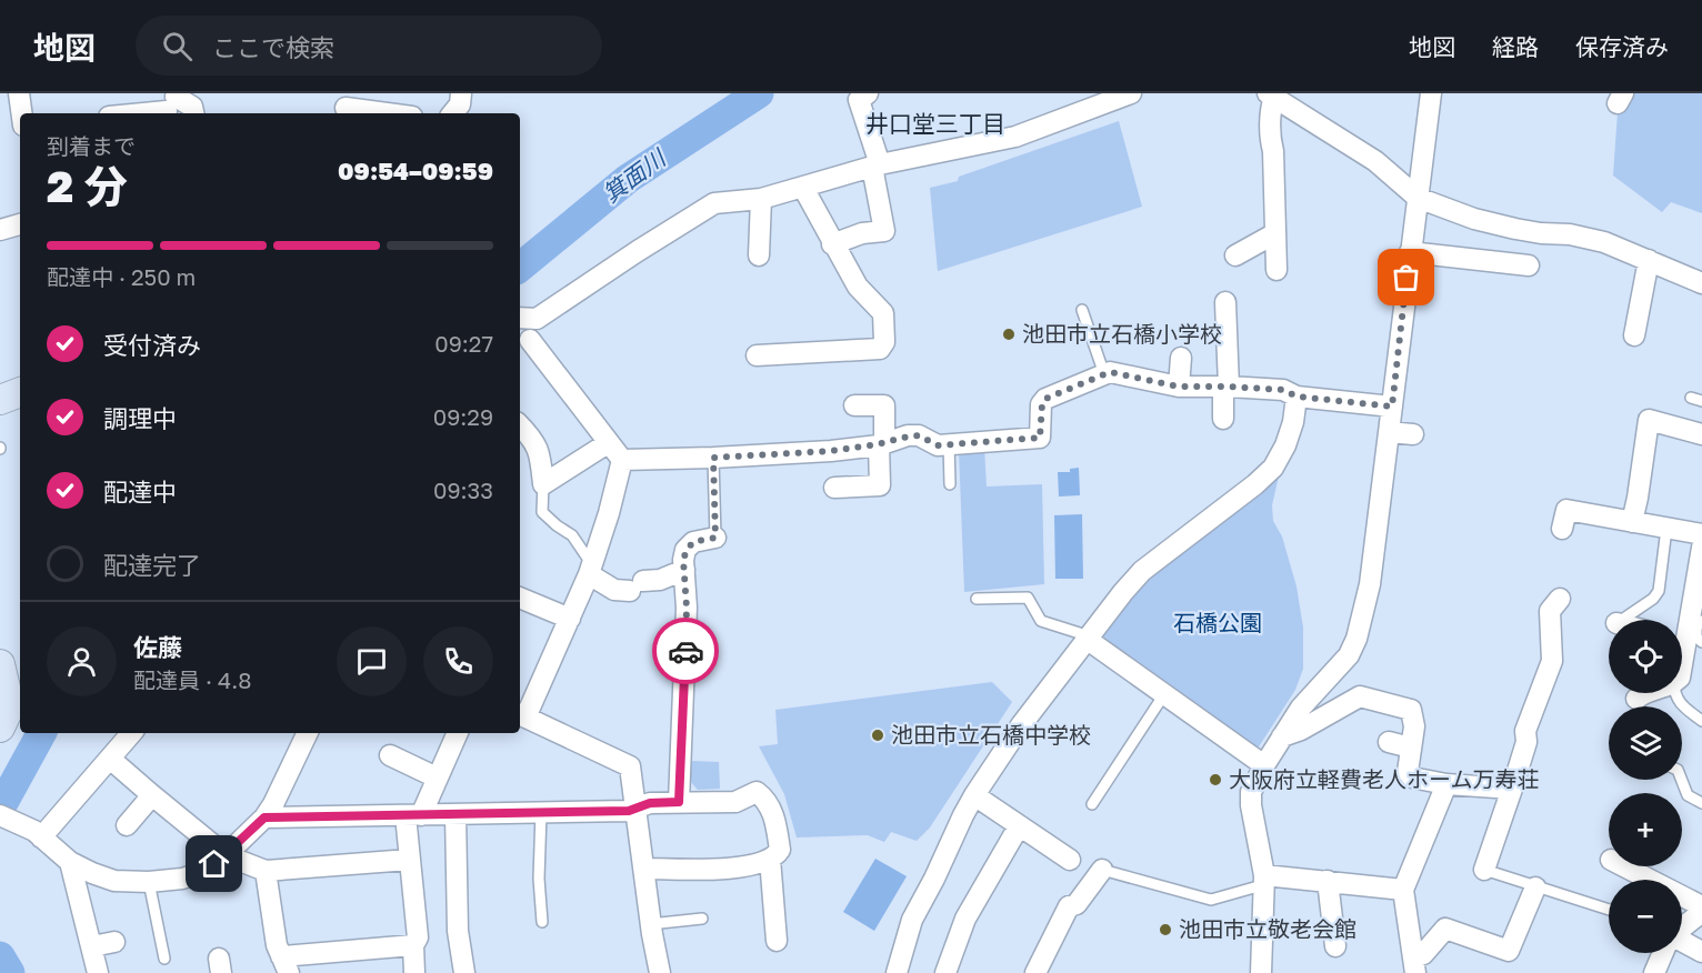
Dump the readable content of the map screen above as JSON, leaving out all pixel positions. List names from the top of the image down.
{
  "districts": ["井口堂三丁目"],
  "water": ["箕面川"],
  "parks": ["石橋公園"],
  "places": [
    "池田市立石橋小学校",
    "池田市立石橋中学校",
    "大阪府立軽費老人ホーム万寿荘",
    "池田市立敬老会館"
  ],
  "page": {
    "header": "地図",
    "search": "ここで検索",
    "nav": ["地図", "経路", "保存済み"],
    "heading": ["2 分", "到着まで", "09:54–09:59"],
    "panel": ["佐藤", "配達員 · 4.8"],
    "bar": "配達中 · 250 m",
    "list": [
      ["受付済み", "09:27"],
      ["調理中", "09:29"],
      ["配達中", "09:33"],
      "配達完了"
    ],
    "map_buttons": ["+", "−"]
  }
}
